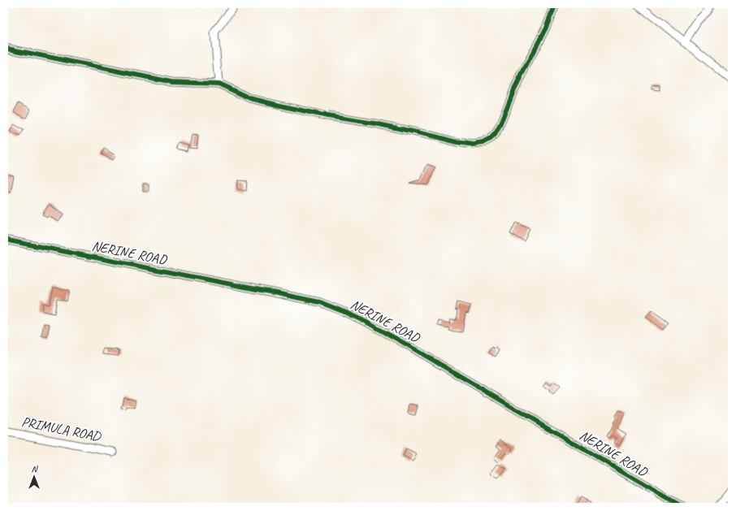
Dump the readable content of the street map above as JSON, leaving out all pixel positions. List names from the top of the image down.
{
  "streets": {
    "street": ["NERINE ROAD", "PRIMULA ROAD"]
  },
  "north": "top"
}
